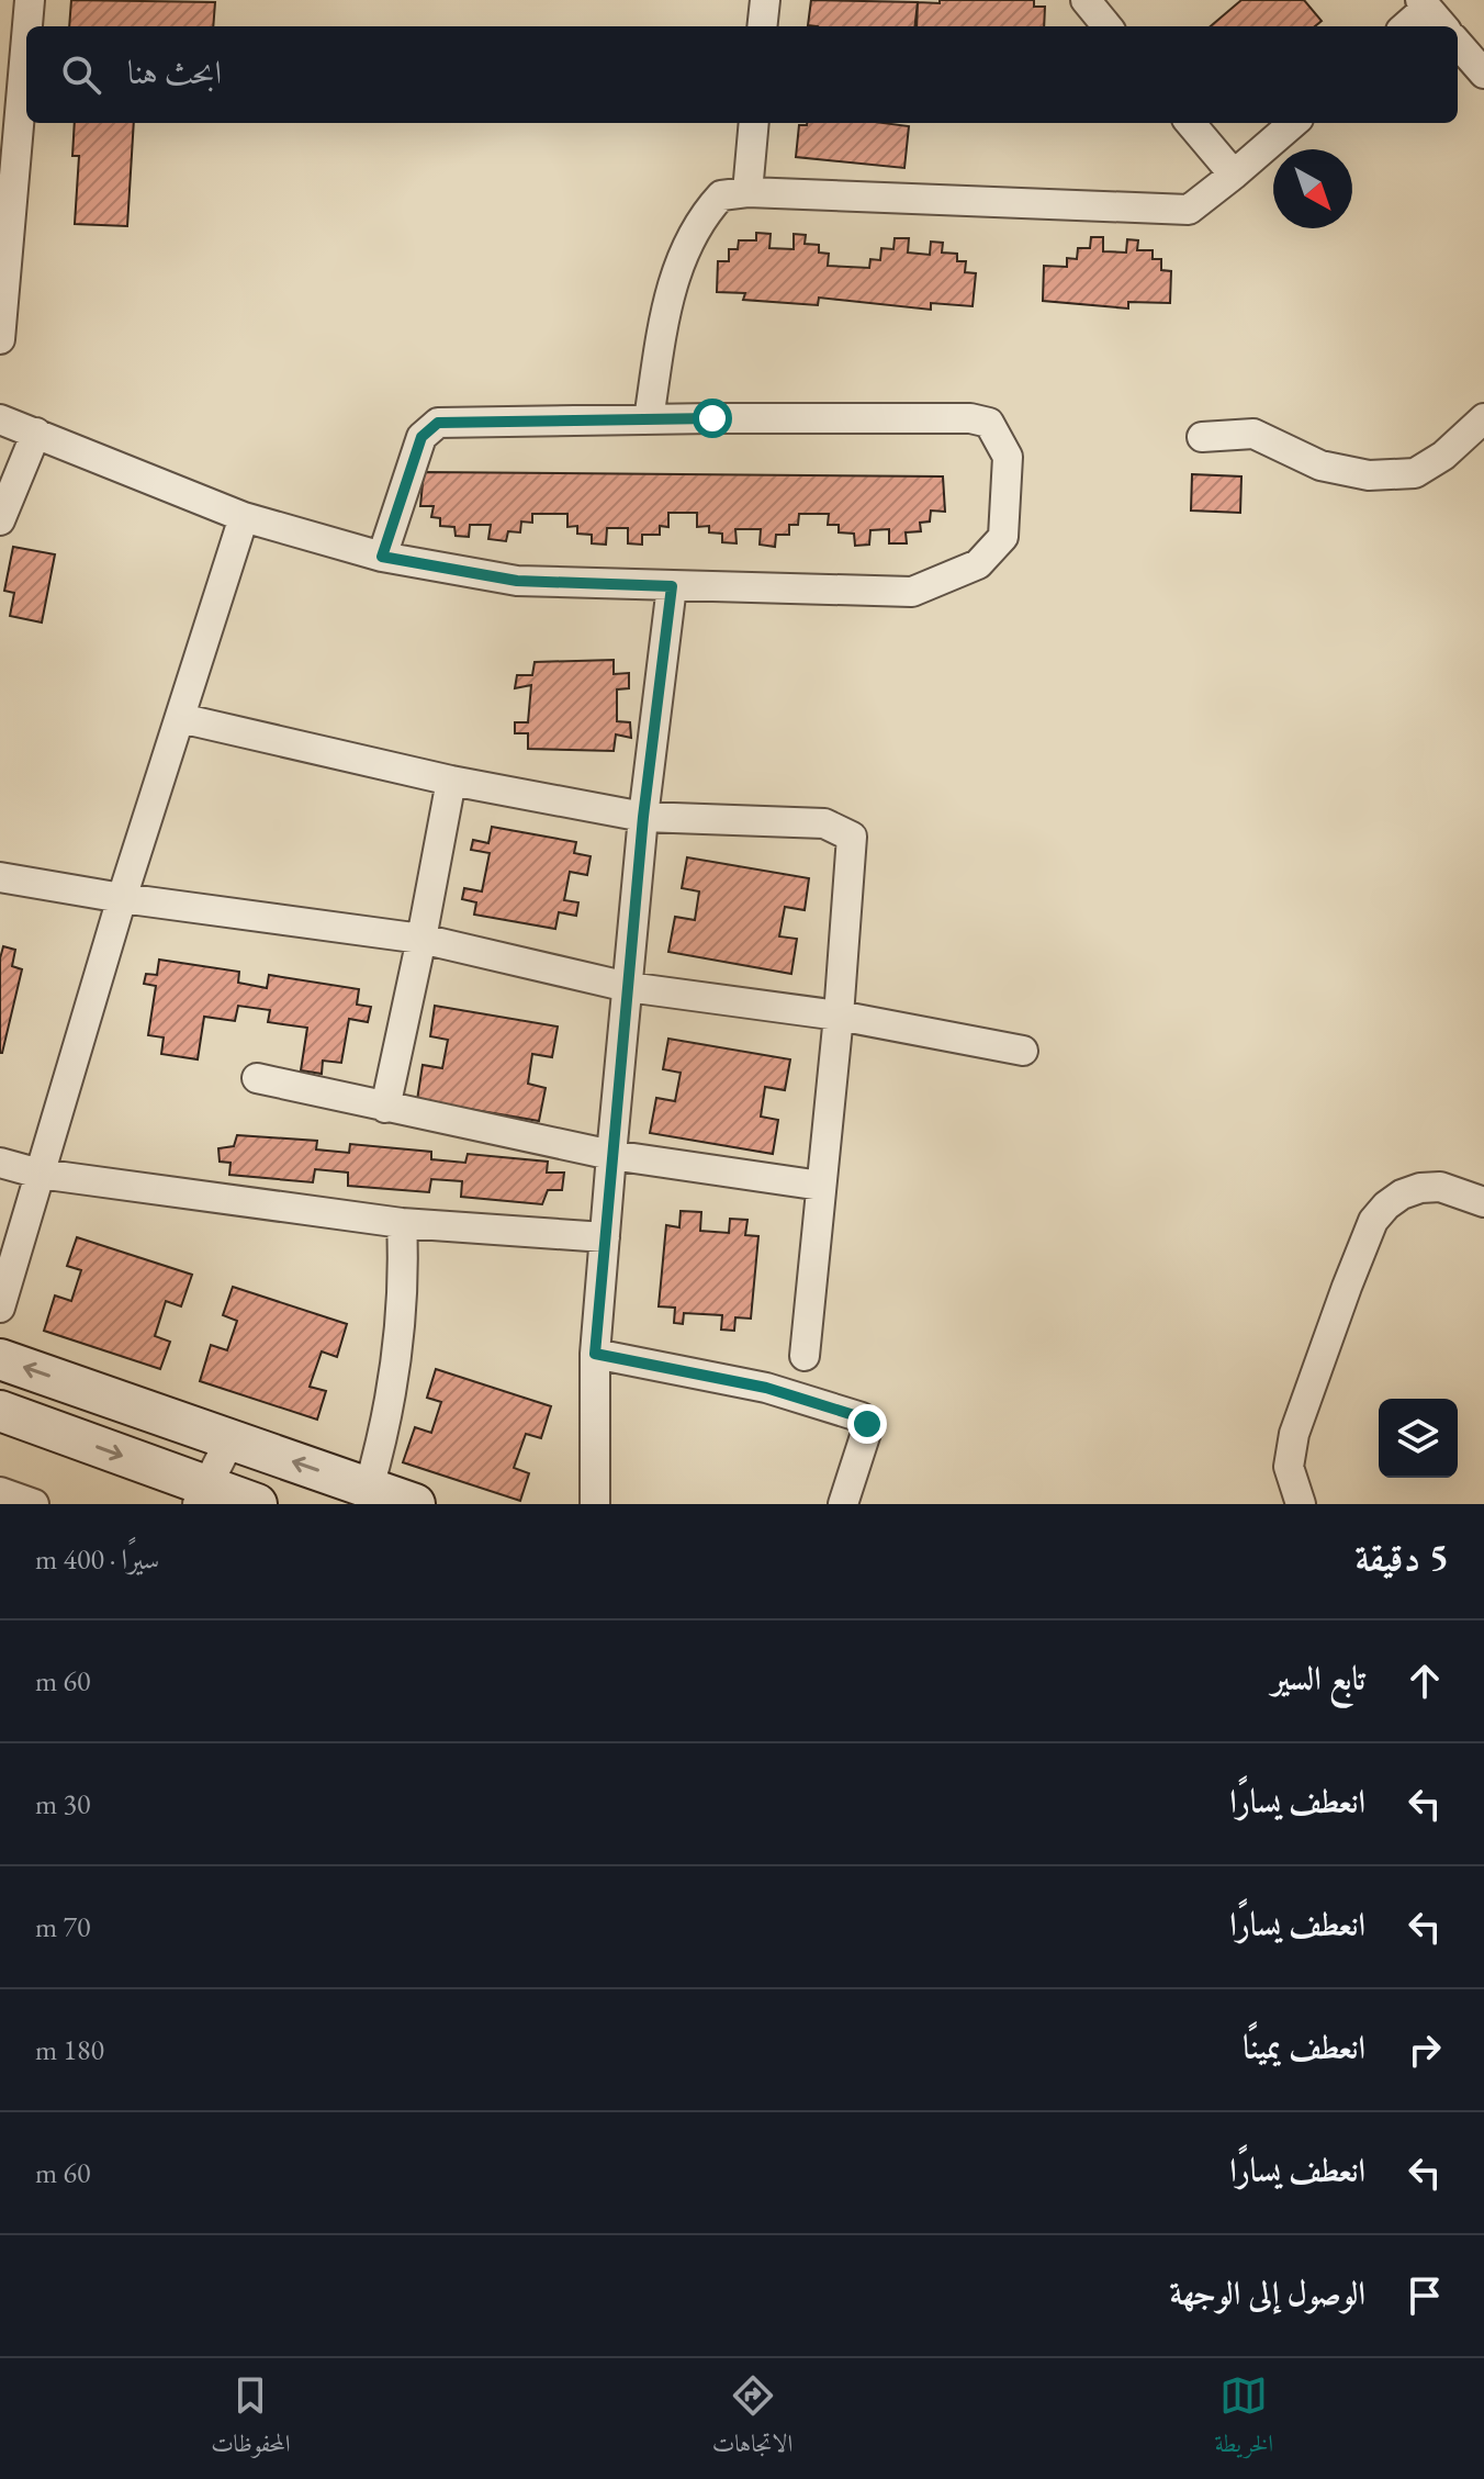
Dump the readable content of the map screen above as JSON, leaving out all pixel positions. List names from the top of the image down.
{
  "north": "bottom right",
  "page": {
    "search": "ابحث هنا",
    "heading": ["5 دقيقة", "سيرًا · 400 m"],
    "list": [
      ["تابع السير", "60 m"],
      ["انعطف يسارًا", "30 m"],
      ["انعطف يسارًا", "70 m"],
      ["انعطف يمينًا", "180 m"],
      ["انعطف يسارًا", "60 m"],
      "الوصول إلى الوجهة"
    ],
    "nav": ["الخريطة", "الاتجاهات", "المحفوظات"]
  }
}
